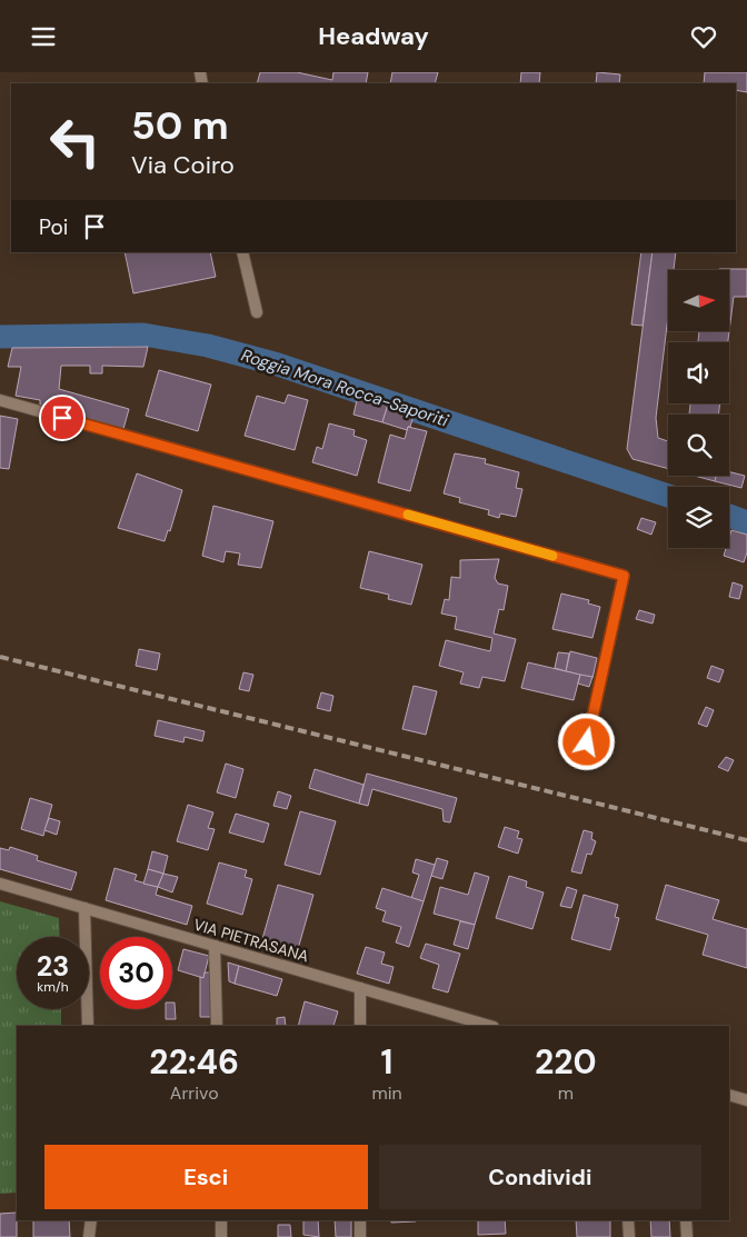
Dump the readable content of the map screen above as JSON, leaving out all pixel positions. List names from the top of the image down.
{
  "streets": {
    "street": ["VIA PIETRASANA"]
  },
  "water": ["Roggia Mora Rocca-Saporiti"],
  "north": "right",
  "page": {
    "header": "Headway",
    "turn": ["50 m", "Via Coiro"],
    "then": "Poi",
    "speed": "23 km/h",
    "limit": "30",
    "eta": [
      "22:46",
      "Arrivo",
      "1",
      "min",
      "220",
      "m"
    ],
    "buttons": ["Esci", "Condividi"]
  }
}
